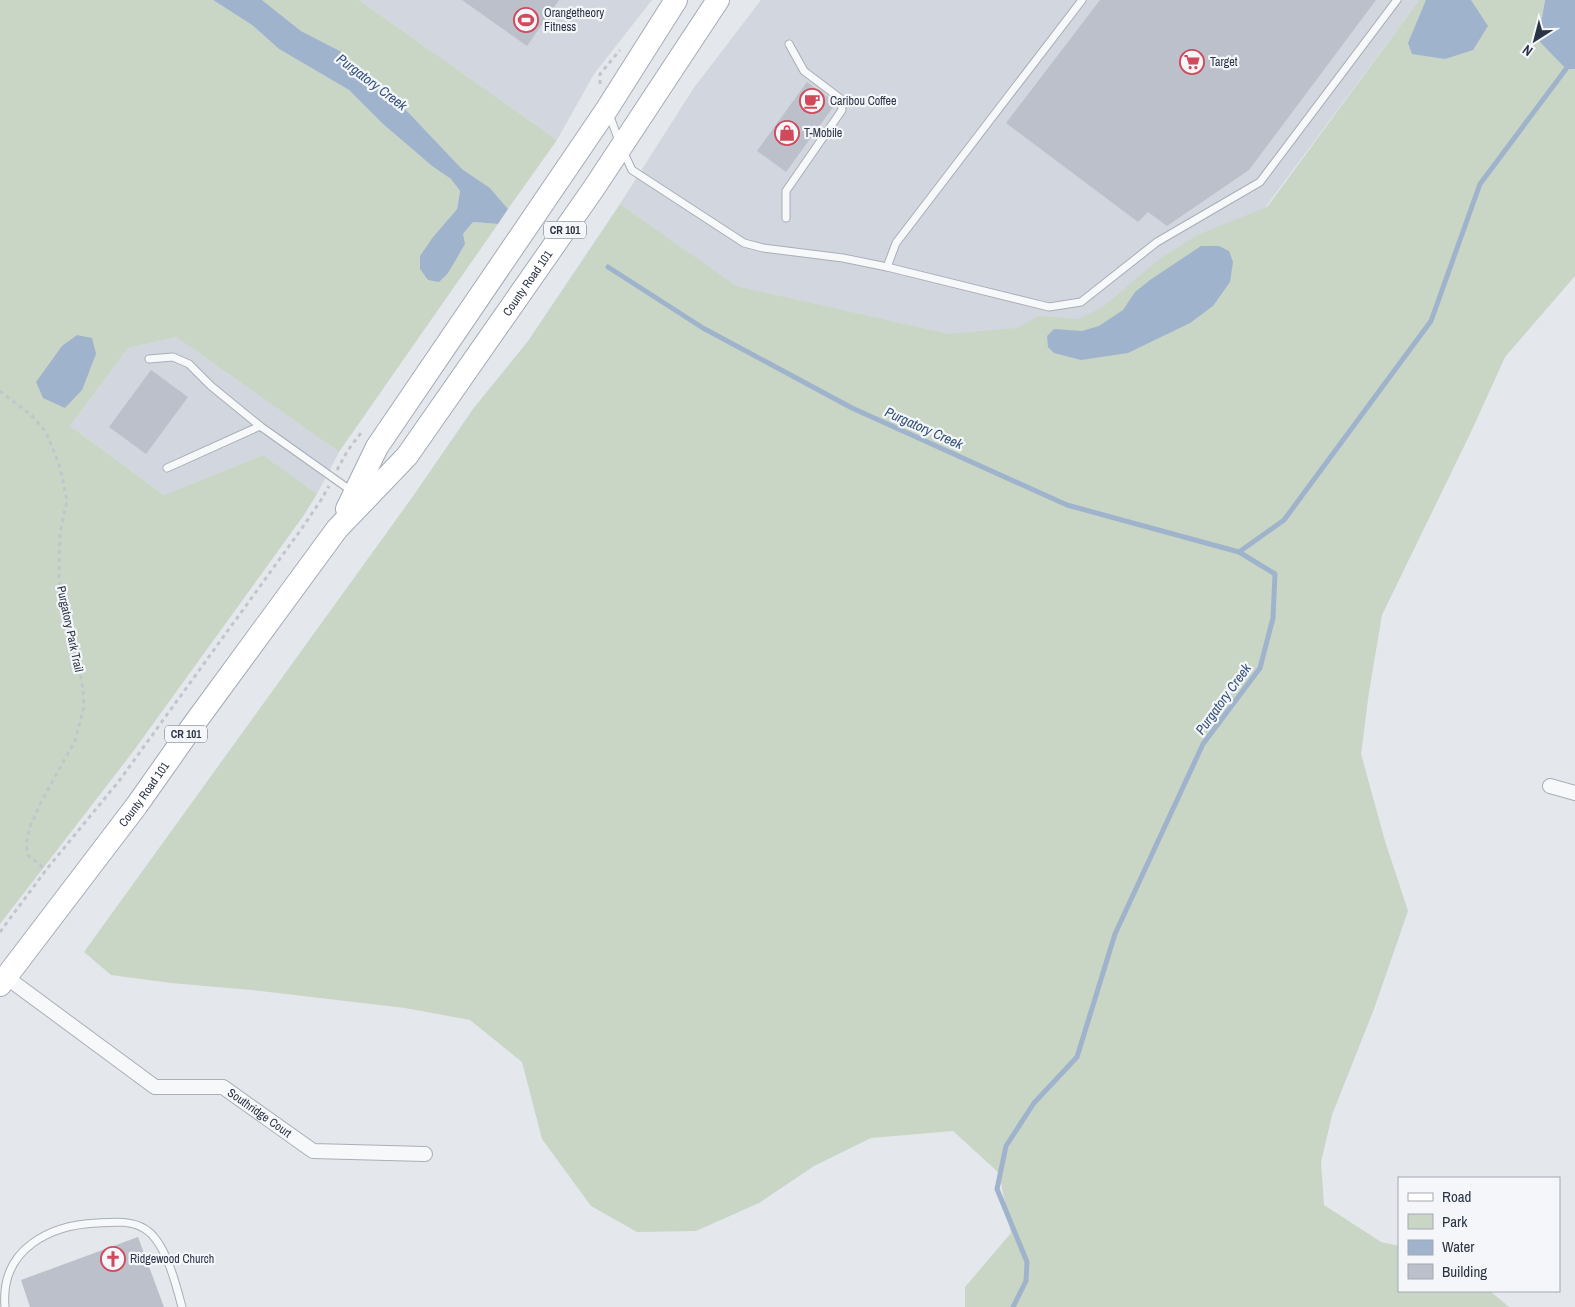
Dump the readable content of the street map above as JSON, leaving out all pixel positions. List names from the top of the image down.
{
  "streets": {
    "main road": ["CR 101", "County Road 101"],
    "street": ["Southridge Court"],
    "path": ["Purgatory Park Trail"]
  },
  "crossings": [
    ["County Road 101", "Southridge Court"]
  ],
  "water": ["Purgatory Creek"],
  "places": {
    "sports": ["Orangetheory Fitness"],
    "supermarket": ["Target"],
    "cafe": ["Caribou Coffee"],
    "shop": ["T-Mobile"],
    "church": ["Ridgewood Church"]
  },
  "legend": [
    "Road",
    "Park",
    "Water",
    "Building"
  ],
  "north": "bottom left"
}
